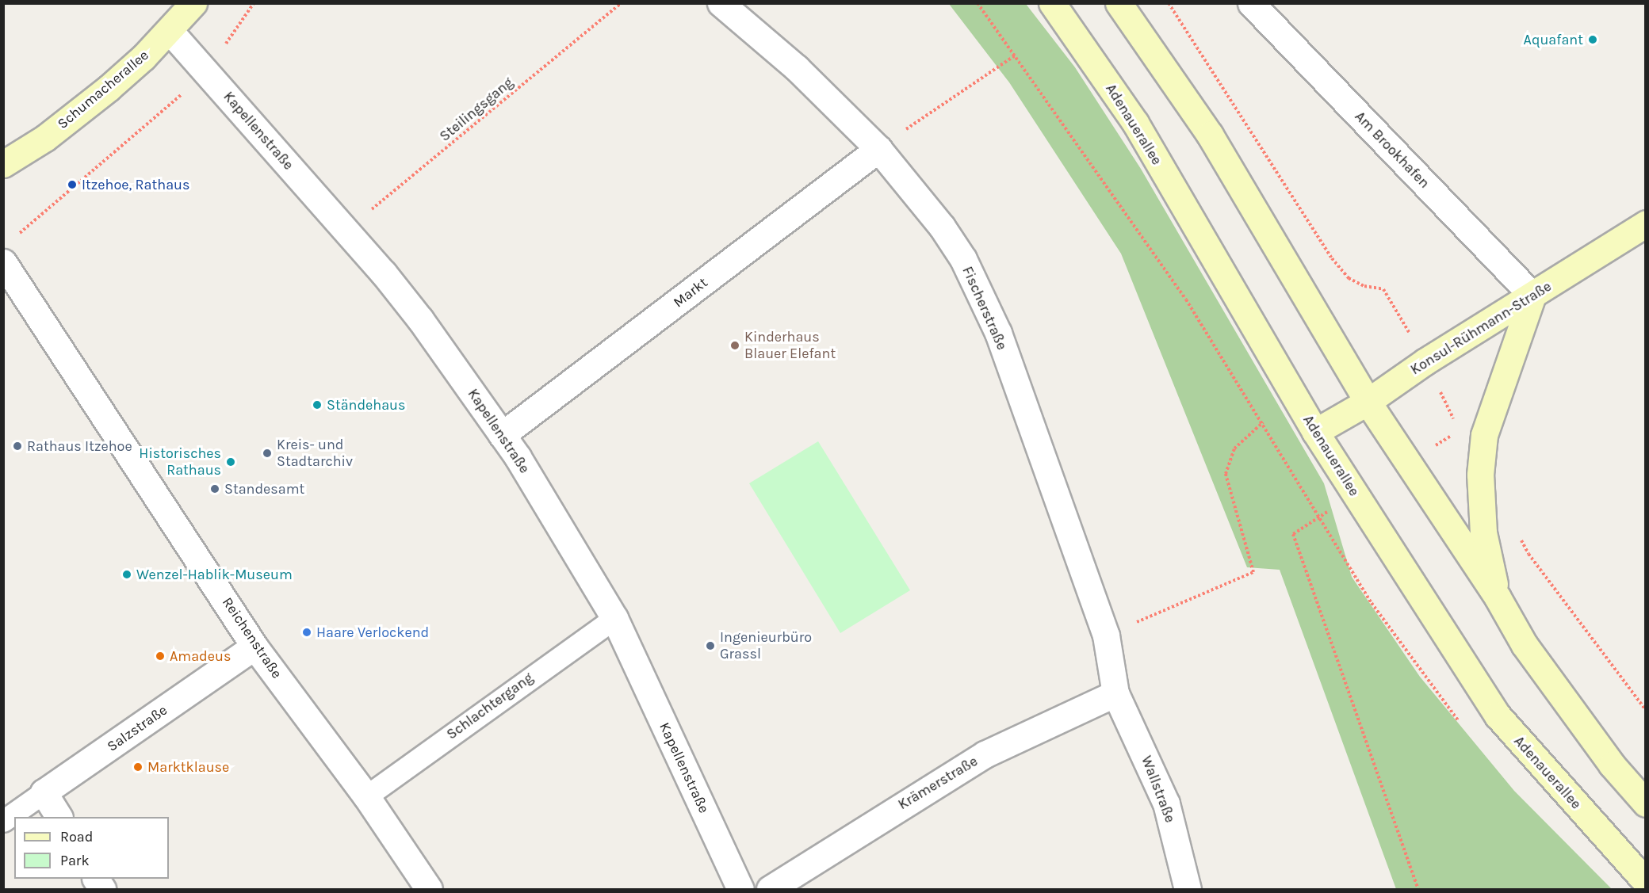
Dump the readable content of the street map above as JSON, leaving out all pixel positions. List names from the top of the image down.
{
  "streets": {
    "main road": ["Schumacherallee", "Adenauerallee", "Konsul-Rühmann-Straße"],
    "street": [
      "Kapellenstraße",
      "Am Brookhafen",
      "Markt",
      "Fischerstraße",
      "Reichenstraße",
      "Salzstraße",
      "Krämerstraße",
      "Wallstraße"
    ],
    "lane": ["Schlachtergang"],
    "path": ["Steilingsgang"]
  },
  "crossings": [
    ["Schumacherallee", "Kapellenstraße"],
    ["Steilingsgang", "Kapellenstraße"],
    ["Adenauerallee", "Konsul-Rühmann-Straße"],
    ["Kapellenstraße", "Markt"],
    ["Kapellenstraße", "Schlachtergang"],
    ["Am Brookhafen", "Konsul-Rühmann-Straße"],
    ["Markt", "Fischerstraße"],
    ["Fischerstraße", "Krämerstraße"],
    ["Fischerstraße", "Wallstraße"],
    ["Reichenstraße", "Schlachtergang"],
    ["Reichenstraße", "Salzstraße"],
    ["Krämerstraße", "Wallstraße"]
  ],
  "places": [
    "Aquafant",
    "Itzehoe, Rathaus",
    "Kinderhaus Blauer Elefant",
    "Ständehaus",
    "Rathaus Itzehoe",
    "Kreis- und Stadtarchiv",
    "Historisches Rathaus",
    "Standesamt",
    "Wenzel-Hablik-Museum",
    "Haare Verlockend",
    "Ingenieurbüro Grassl",
    "Amadeus",
    "Marktklause"
  ],
  "legend": ["Road", "Park"]
}
